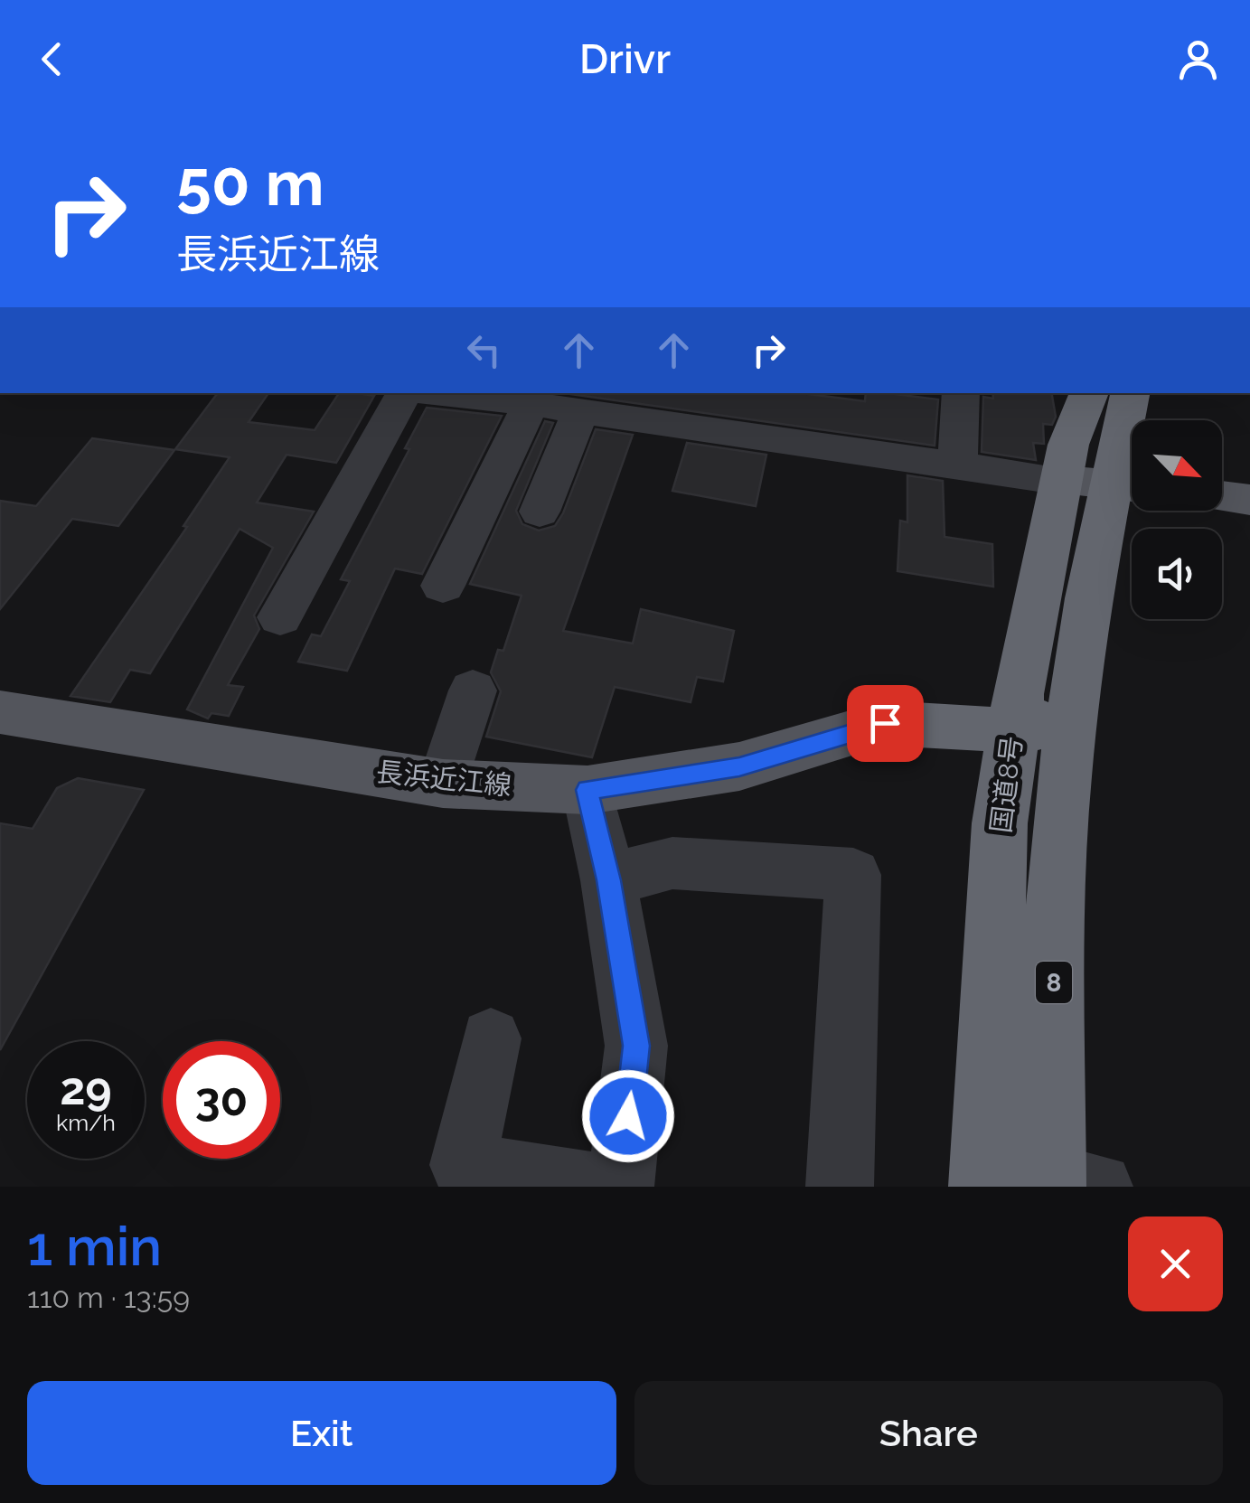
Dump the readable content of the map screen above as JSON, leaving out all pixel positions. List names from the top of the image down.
{
  "streets": {
    "highway": ["国道8号", "8"],
    "main road": ["長浜近江線"]
  },
  "north": "bottom right",
  "page": {
    "header": "Drivr",
    "turn": ["50 m", "長浜近江線"],
    "speed": "29 km/h",
    "limit": "30",
    "heading": ["1 min", "110 m · 13:59"],
    "buttons": ["Exit", "Share"]
  }
}
